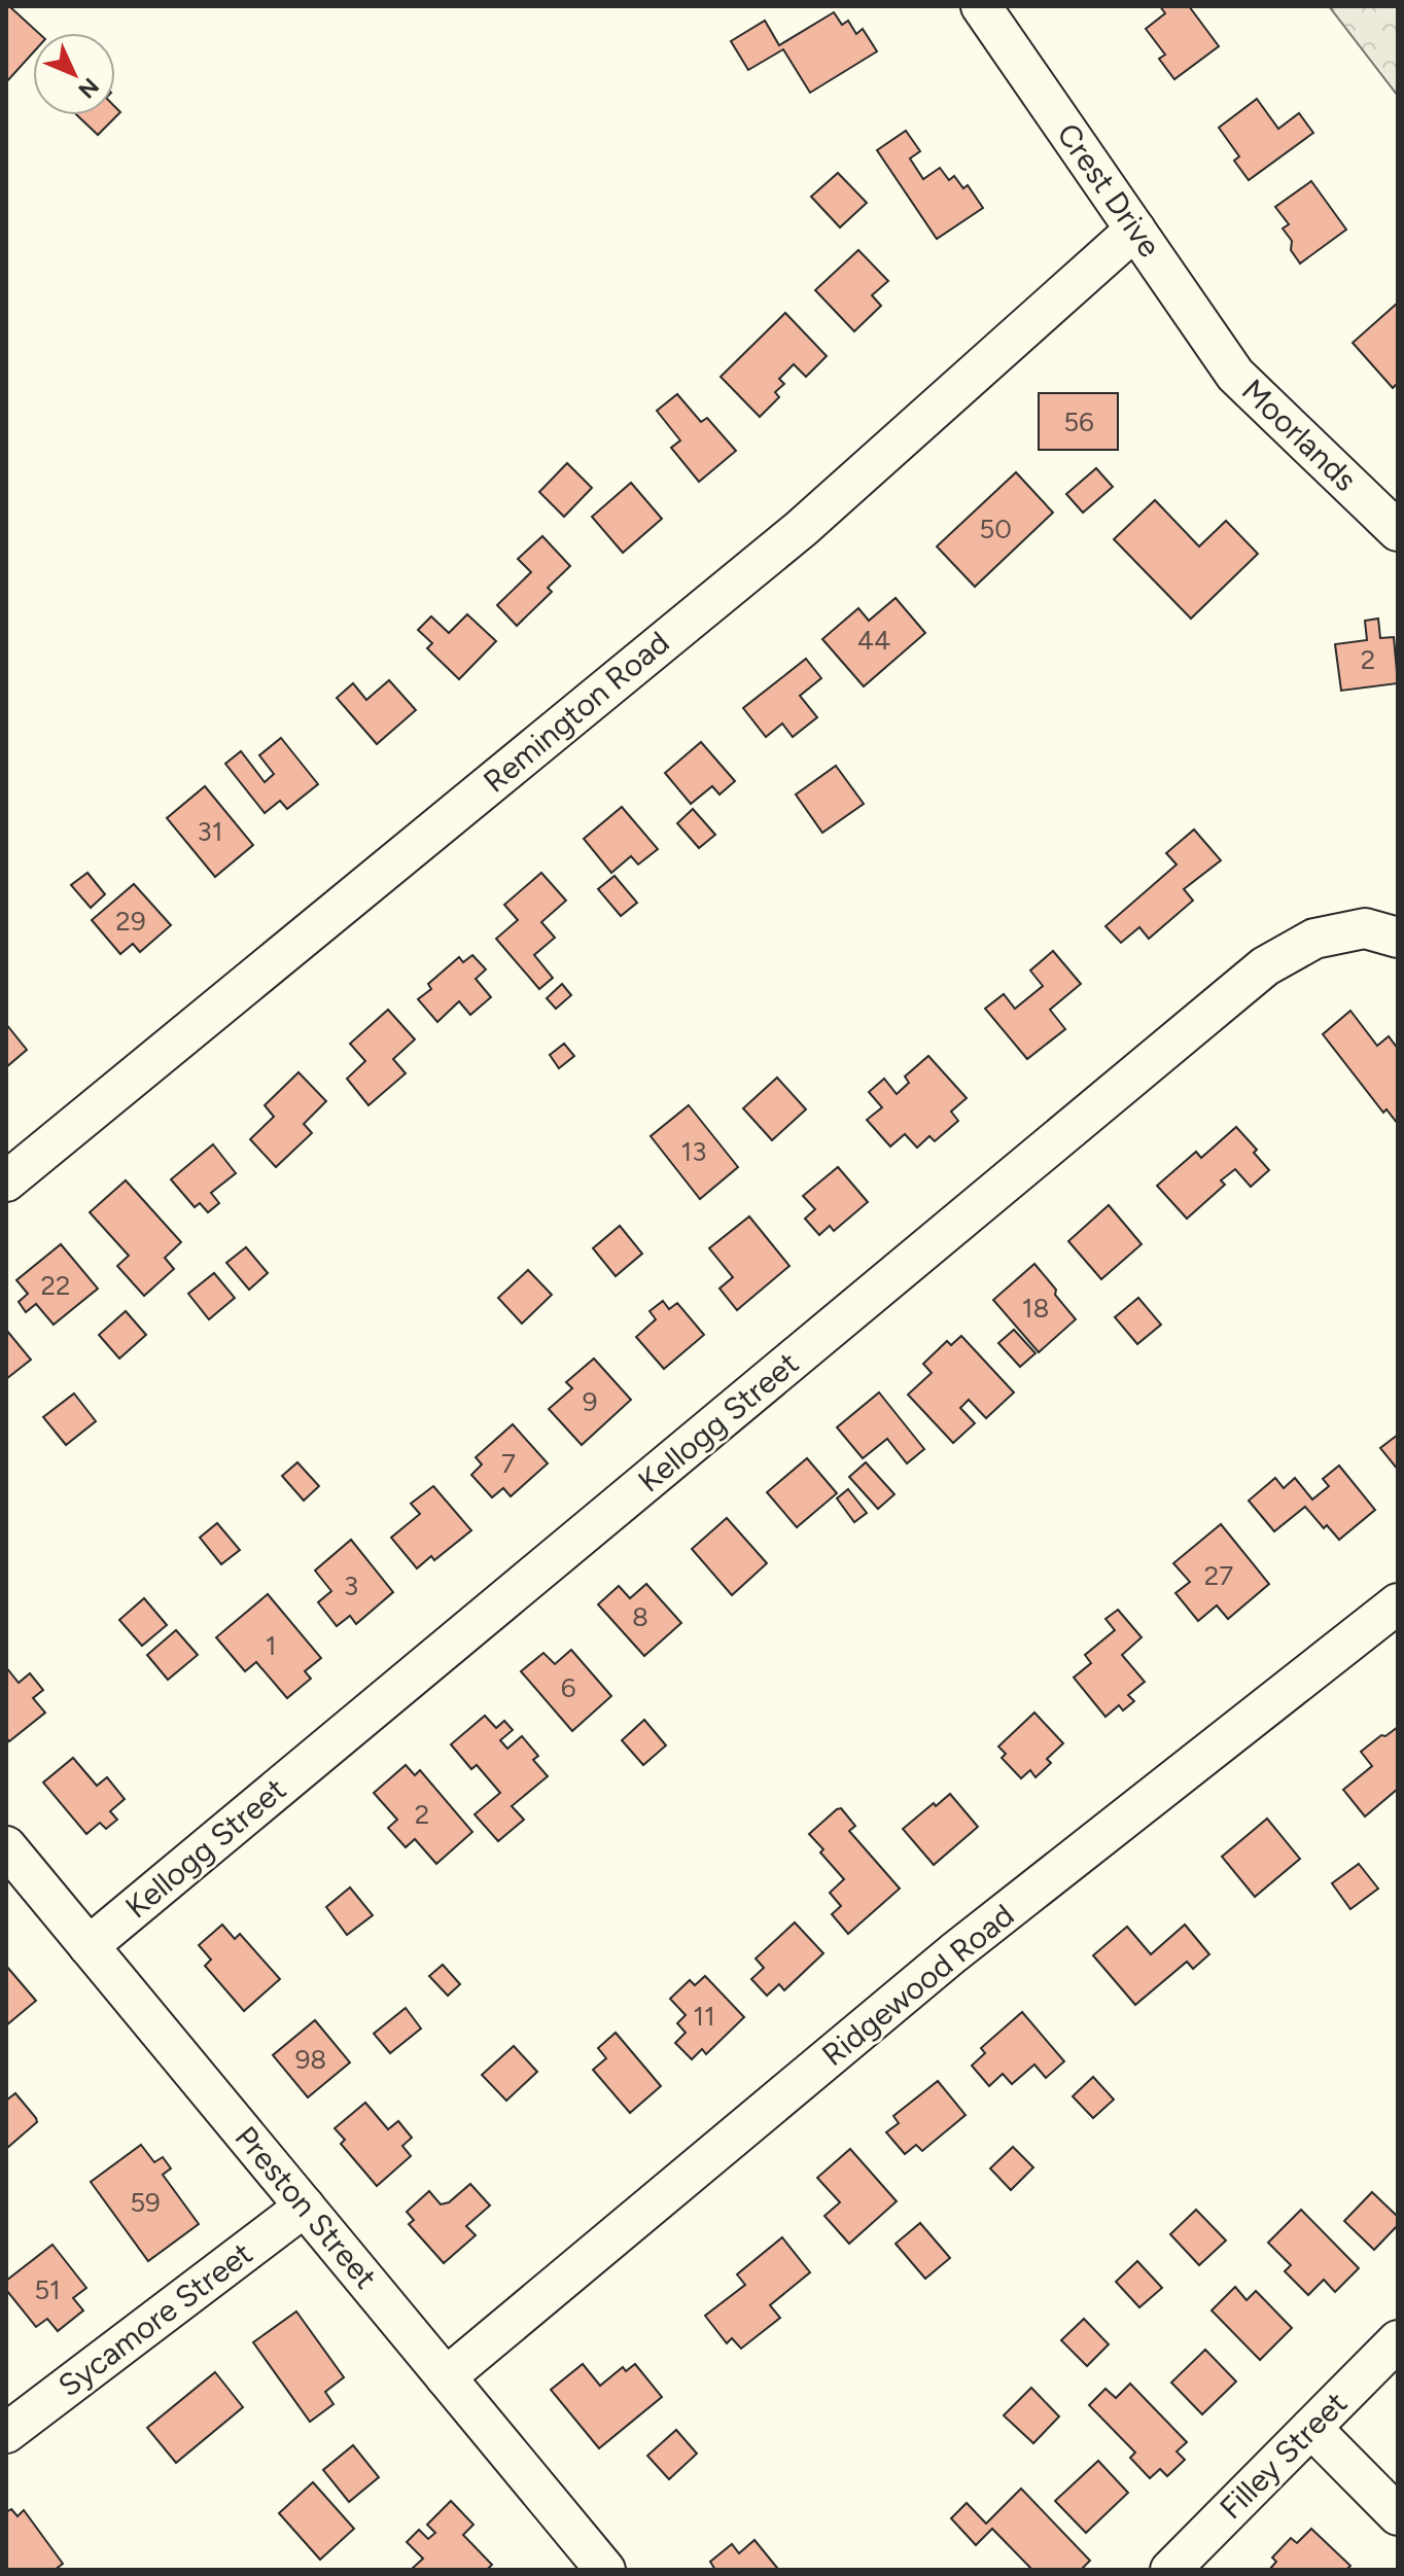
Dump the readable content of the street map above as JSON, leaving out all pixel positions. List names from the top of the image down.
{
  "streets": {
    "street": [
      "Crest Drive",
      "Moorlands",
      "Remington Road",
      "Kellogg Street",
      "Ridgewood Road",
      "Preston Street",
      "Sycamore Street",
      "Filley Street"
    ]
  },
  "crossings": [
    ["Crest Drive", "Moorlands"],
    ["Crest Drive", "Remington Road"],
    ["Kellogg Street", "Preston Street"],
    ["Ridgewood Road", "Preston Street"],
    ["Preston Street", "Sycamore Street"]
  ],
  "house_numbers": [
    "56",
    "50",
    "44",
    "2",
    "31",
    "29",
    "13",
    "22",
    "18",
    "9",
    "7",
    "27",
    "3",
    "8",
    "1",
    "6",
    "2",
    "11",
    "98",
    "59",
    "51"
  ],
  "north": "bottom right"
}
